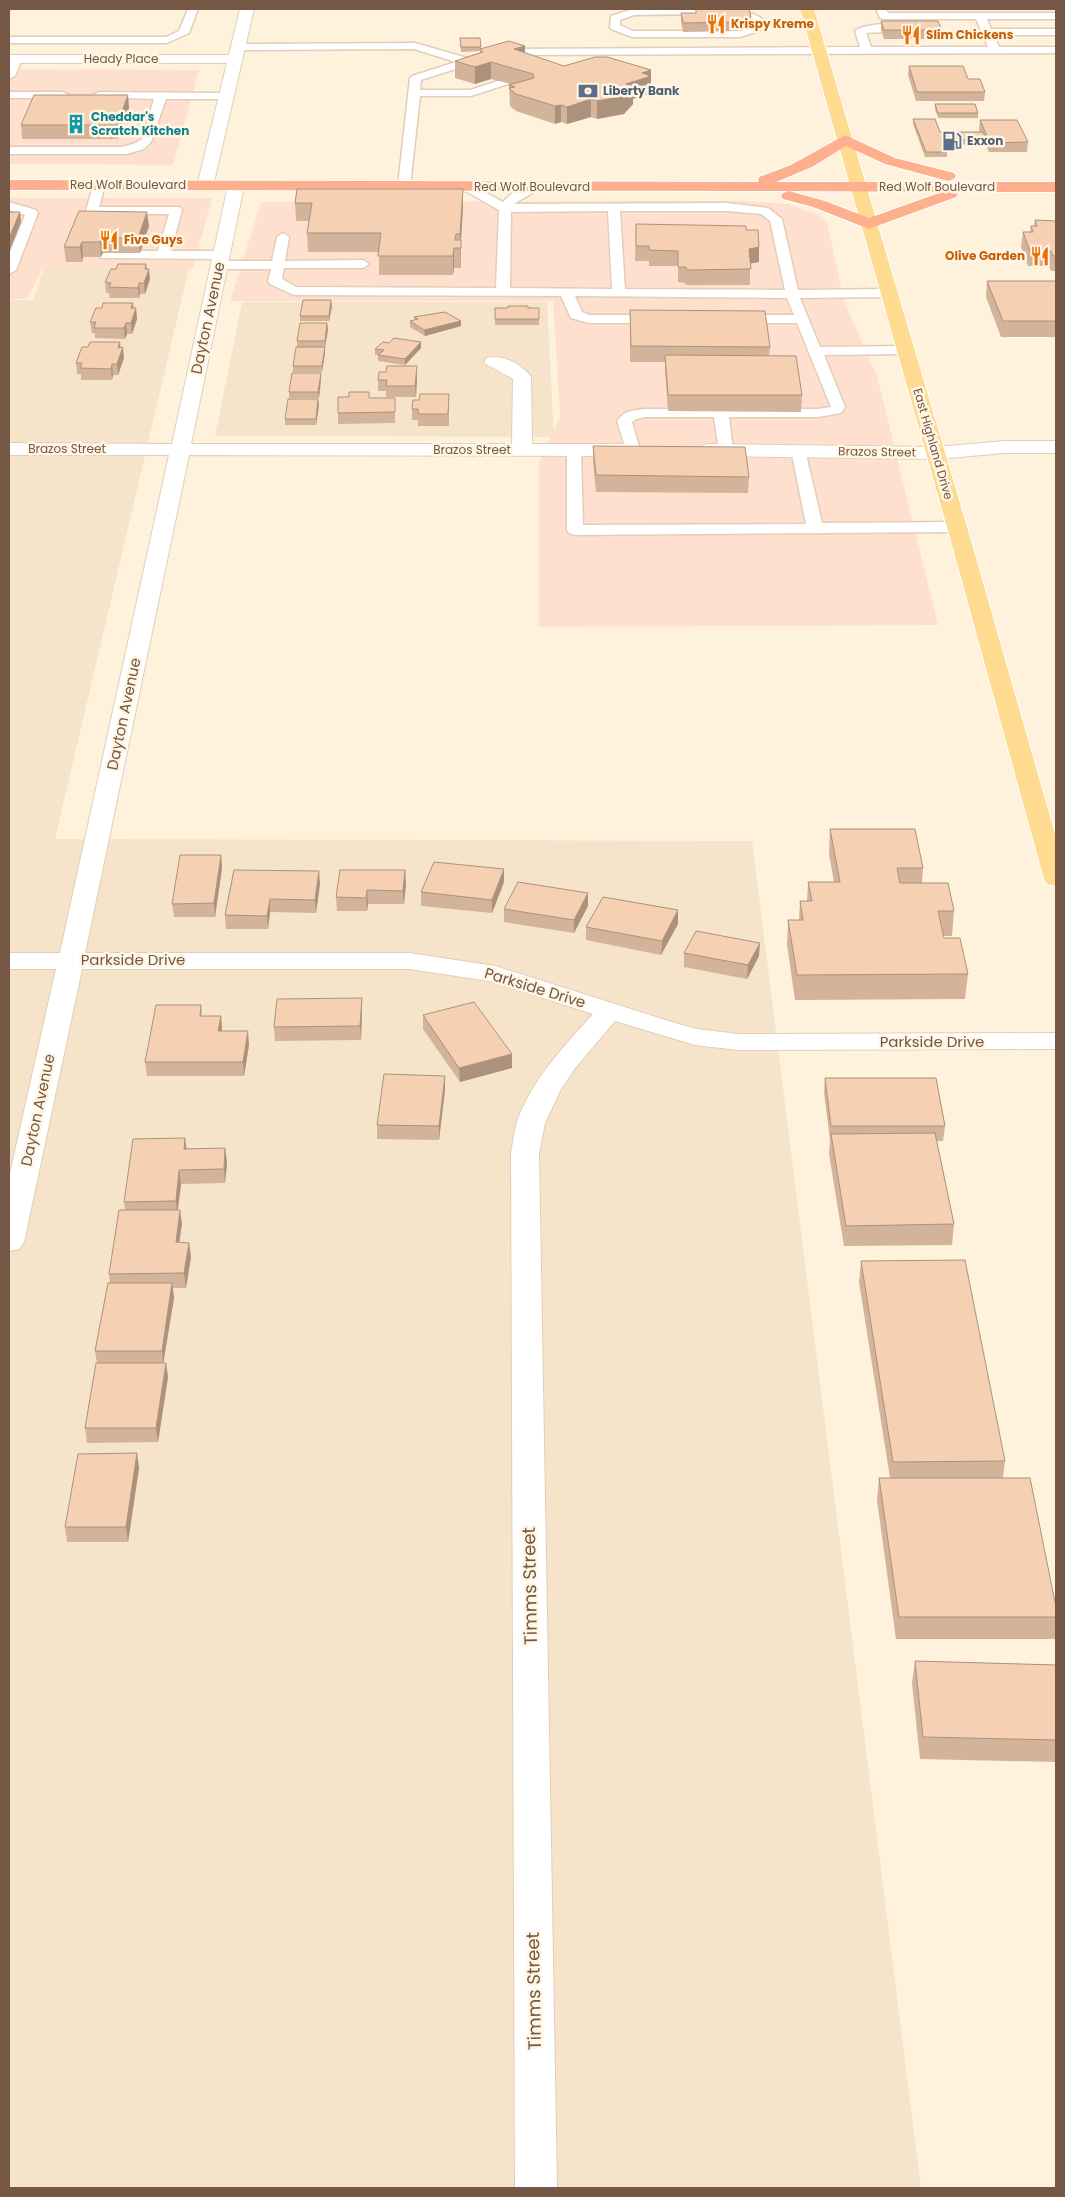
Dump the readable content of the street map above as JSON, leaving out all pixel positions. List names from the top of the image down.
{
  "streets": {
    "highway": ["Red Wolf Boulevard"],
    "main road": ["East Highland Drive"],
    "street": [
      "Heady Place",
      "Dayton Avenue",
      "Brazos Street",
      "Parkside Drive",
      "Timms Street"
    ]
  },
  "crossings": [
    ["Red Wolf Boulevard", "Dayton Avenue"],
    ["Red Wolf Boulevard", "East Highland Drive"],
    ["Dayton Avenue", "Brazos Street"],
    ["Dayton Avenue", "Parkside Drive"],
    ["East Highland Drive", "Brazos Street"],
    ["Parkside Drive", "Timms Street"]
  ],
  "places": {
    "restaurant": [
      "Krispy Kreme",
      "Slim Chickens",
      "Five Guys",
      "Olive Garden"
    ],
    "bank": ["Liberty Bank"],
    "building": ["Cheddar's Scratch Kitchen"],
    "fuel station": ["Exxon"]
  }
}
